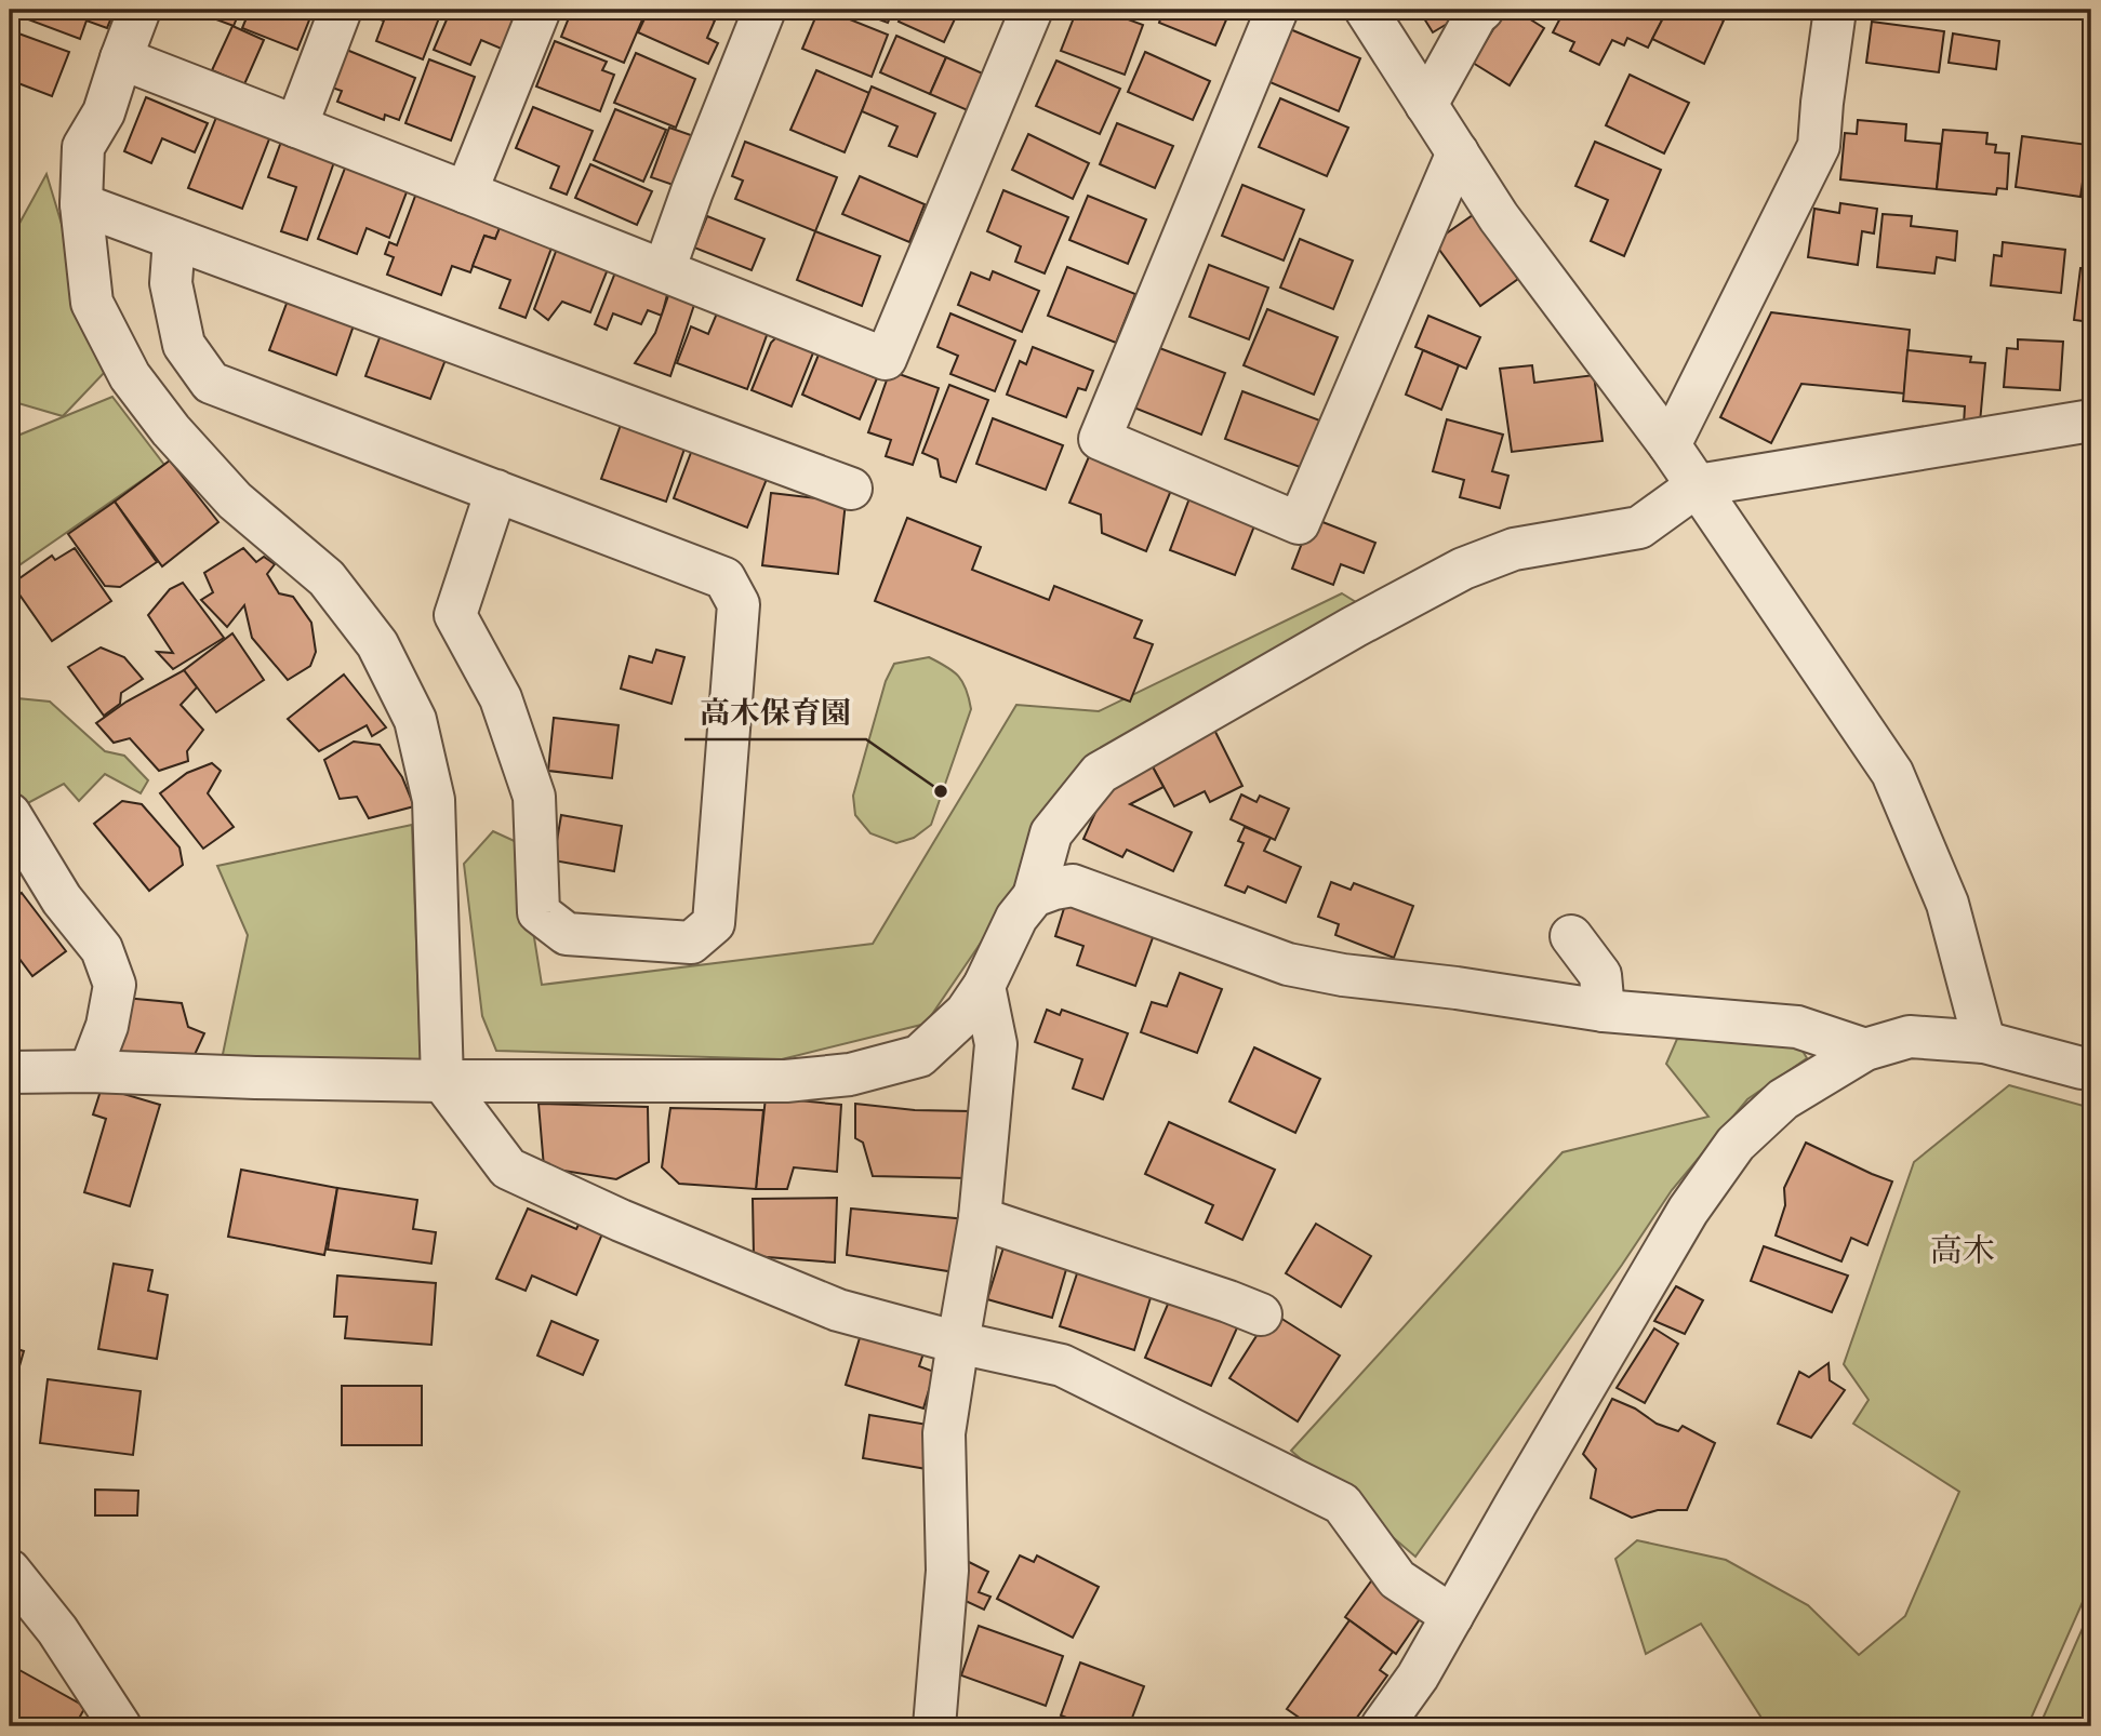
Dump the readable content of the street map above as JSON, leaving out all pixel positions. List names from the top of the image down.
{
  "districts": ["高木"],
  "places": ["高木保育園"]
}
